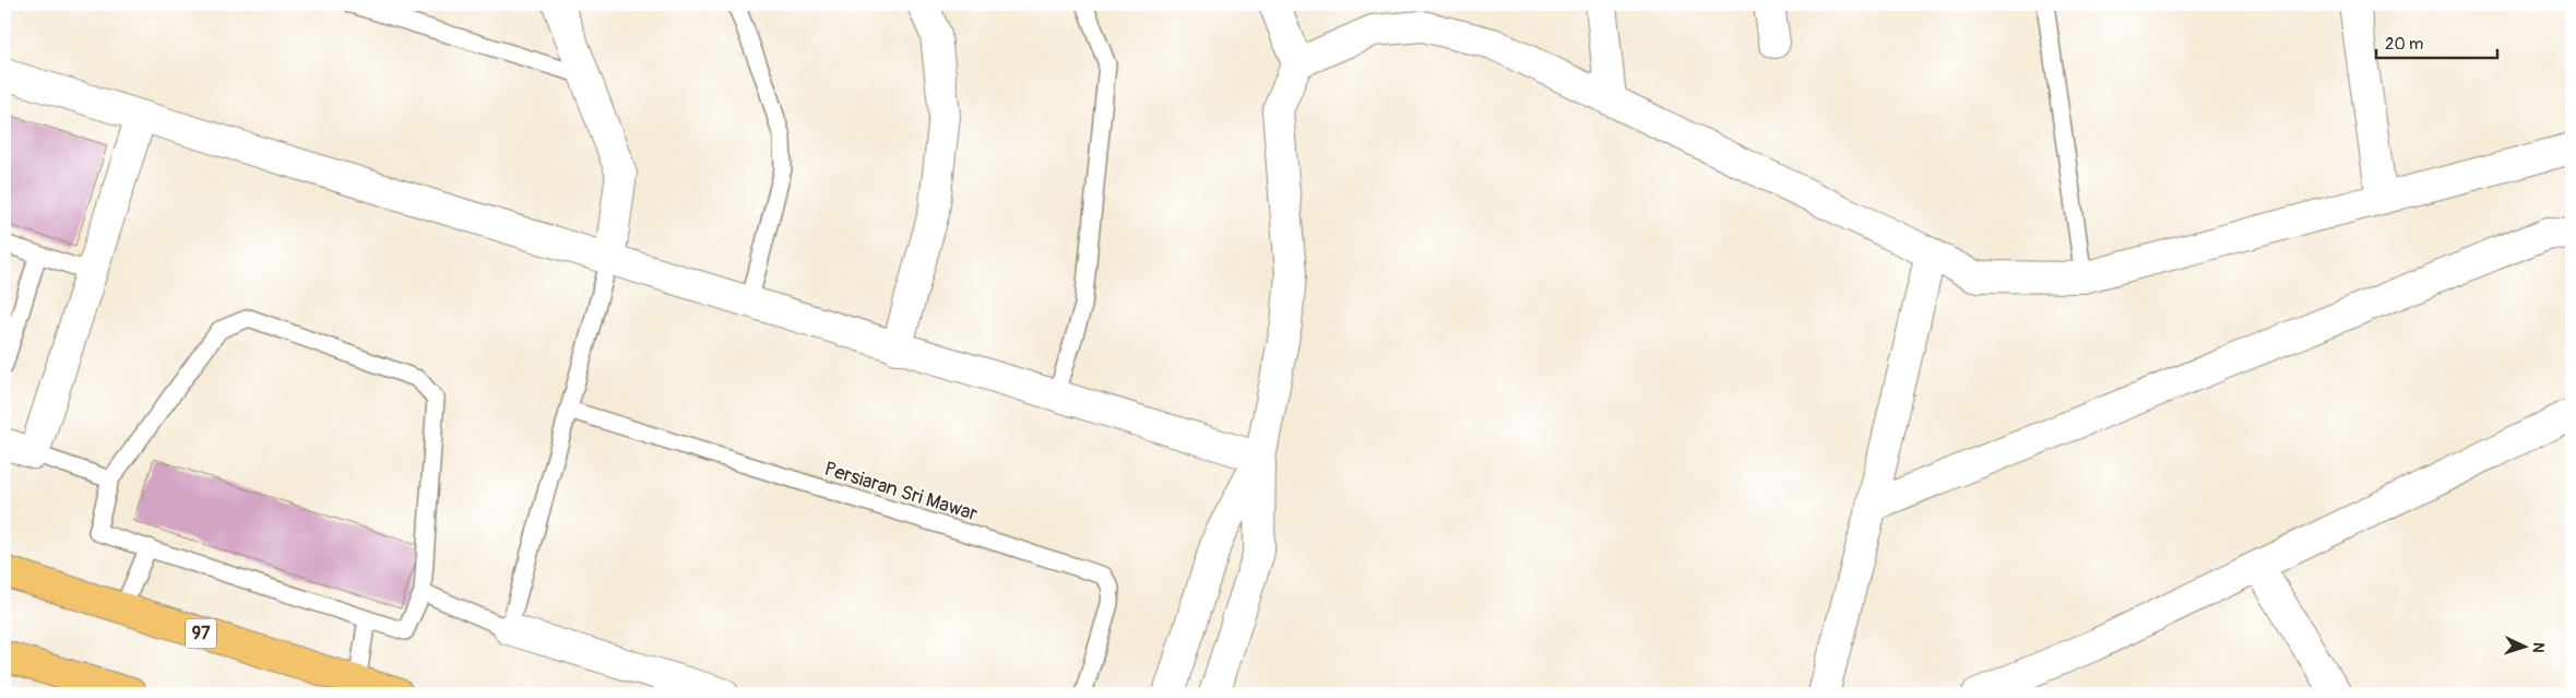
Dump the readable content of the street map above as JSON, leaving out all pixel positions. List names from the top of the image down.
{
  "streets": {
    "main road": ["97"],
    "lane": ["Persiaran Sri Mawar"]
  },
  "scale_bar": "20 m",
  "north": "right"
}
